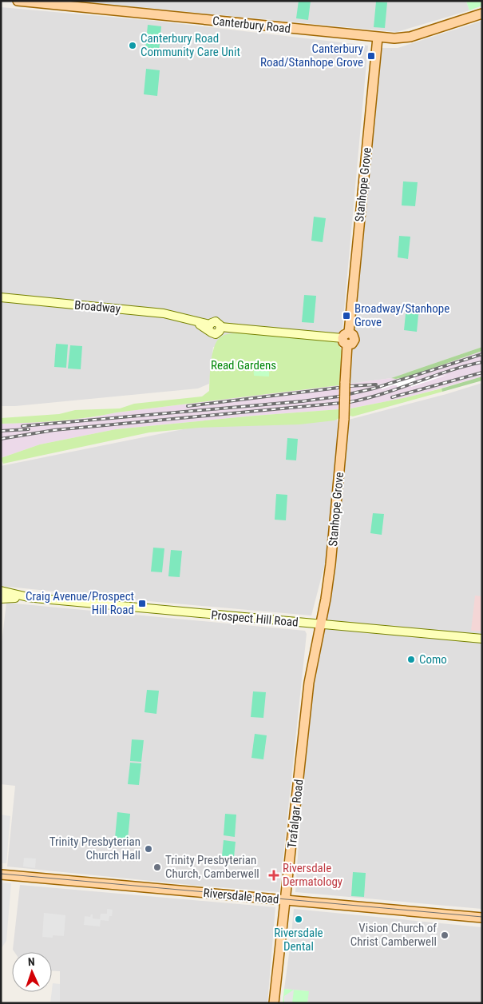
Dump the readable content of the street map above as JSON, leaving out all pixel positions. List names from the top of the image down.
{
  "streets": {
    "main road": [
      "Canterbury Road",
      "Stanhope Grove",
      "Trafalgar Road",
      "Riversdale Road"
    ],
    "street": ["Broadway", "Prospect Hill Road"]
  },
  "crossings": [
    ["Canterbury Road", "Stanhope Grove"],
    ["Stanhope Grove", "Broadway"],
    ["Stanhope Grove", "Prospect Hill Road"],
    ["Stanhope Grove", "Trafalgar Road"],
    ["Prospect Hill Road", "Trafalgar Road"],
    ["Trafalgar Road", "Riversdale Road"]
  ],
  "parks": ["Read Gardens"],
  "places": {
    "other": [
      "Canterbury Road Community Care Unit",
      "Como",
      "Trinity Presbyterian Church Hall",
      "Trinity Presbyterian Church, Camberwell",
      "Riversdale Dental",
      "Vision Church of Christ Camberwell"
    ],
    "transit": ["Canterbury Road/Stanhope Grove", "Broadway/Stanhope Grove", "Craig Avenue/Prospect Hill Road"],
    "health": ["Riversdale Dermatology"]
  },
  "north": "top"
}
